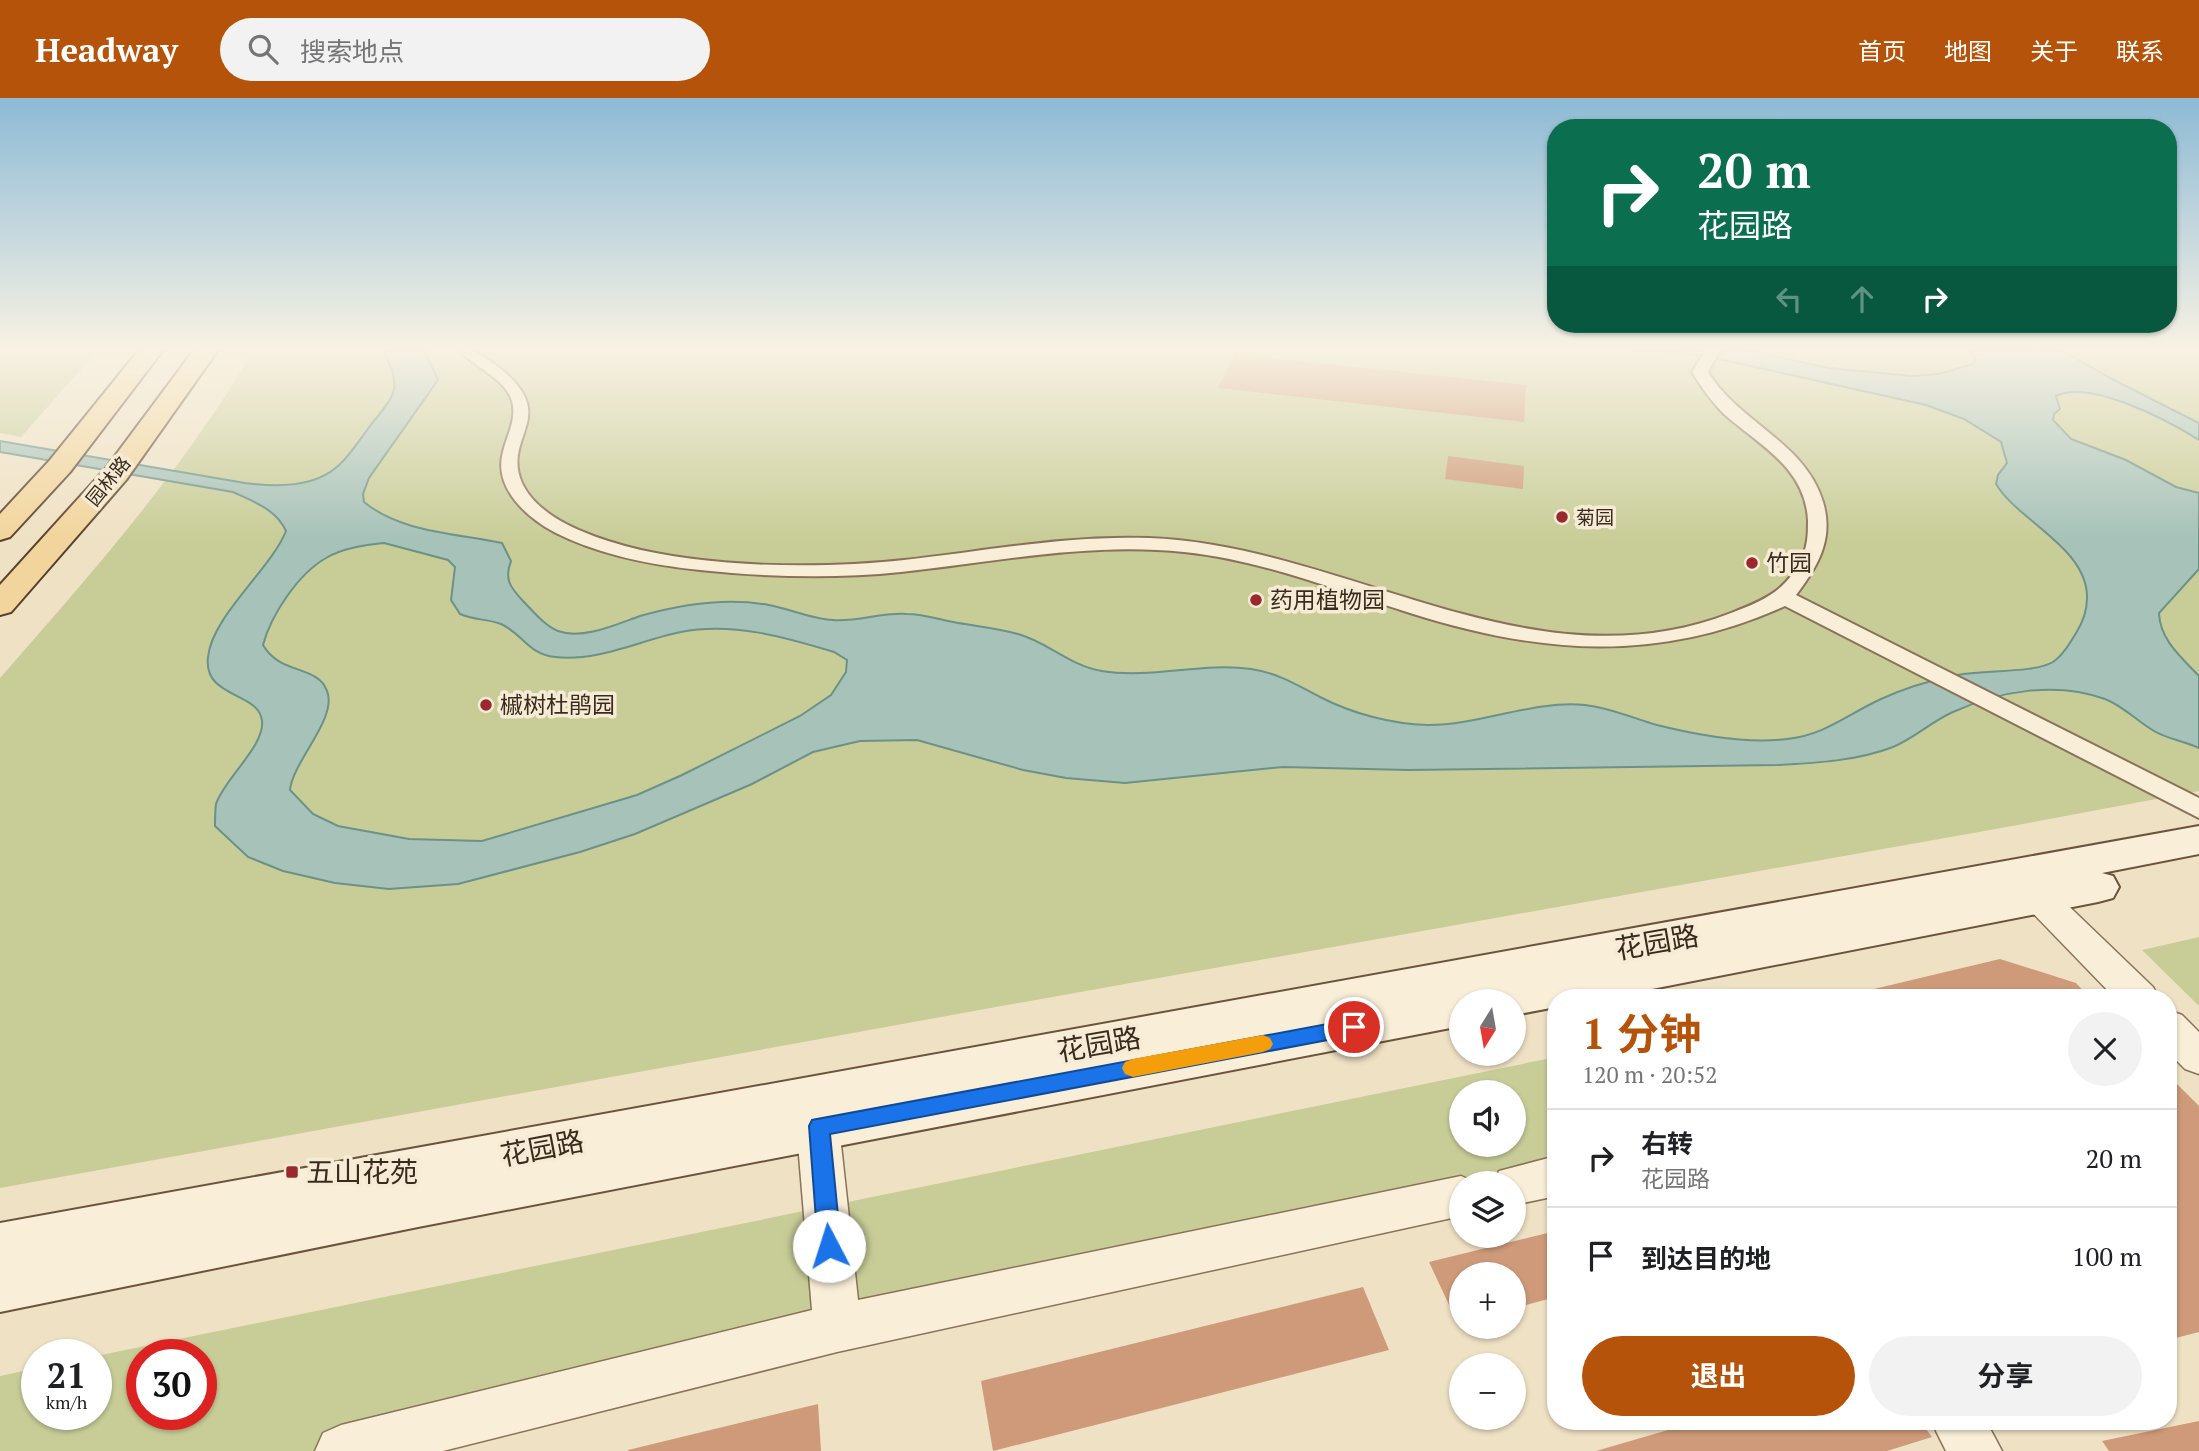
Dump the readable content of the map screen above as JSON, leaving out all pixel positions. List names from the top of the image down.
{
  "streets": {
    "main road": ["园林路", "花园路"]
  },
  "places": {
    "other": [
      "菊园",
      "竹园",
      "药用植物园",
      "槭树杜鹃园"
    ],
    "transit": ["五山花苑"]
  },
  "north": "bottom",
  "page": {
    "header": "Headway",
    "search": "搜索地点",
    "nav": [
      "首页",
      "地图",
      "关于",
      "联系"
    ],
    "turn": ["20 m", "花园路"],
    "map_buttons": ["+", "−"],
    "heading": ["1 分钟", "120 m · 20:52"],
    "list": [
      {
        "name": "右转",
        "note": "花园路",
        "value": "20 m"
      },
      {
        "name": "到达目的地",
        "value": "100 m"
      }
    ],
    "buttons": ["退出", "分享"],
    "speed": "21 km/h",
    "limit": "30"
  }
}
